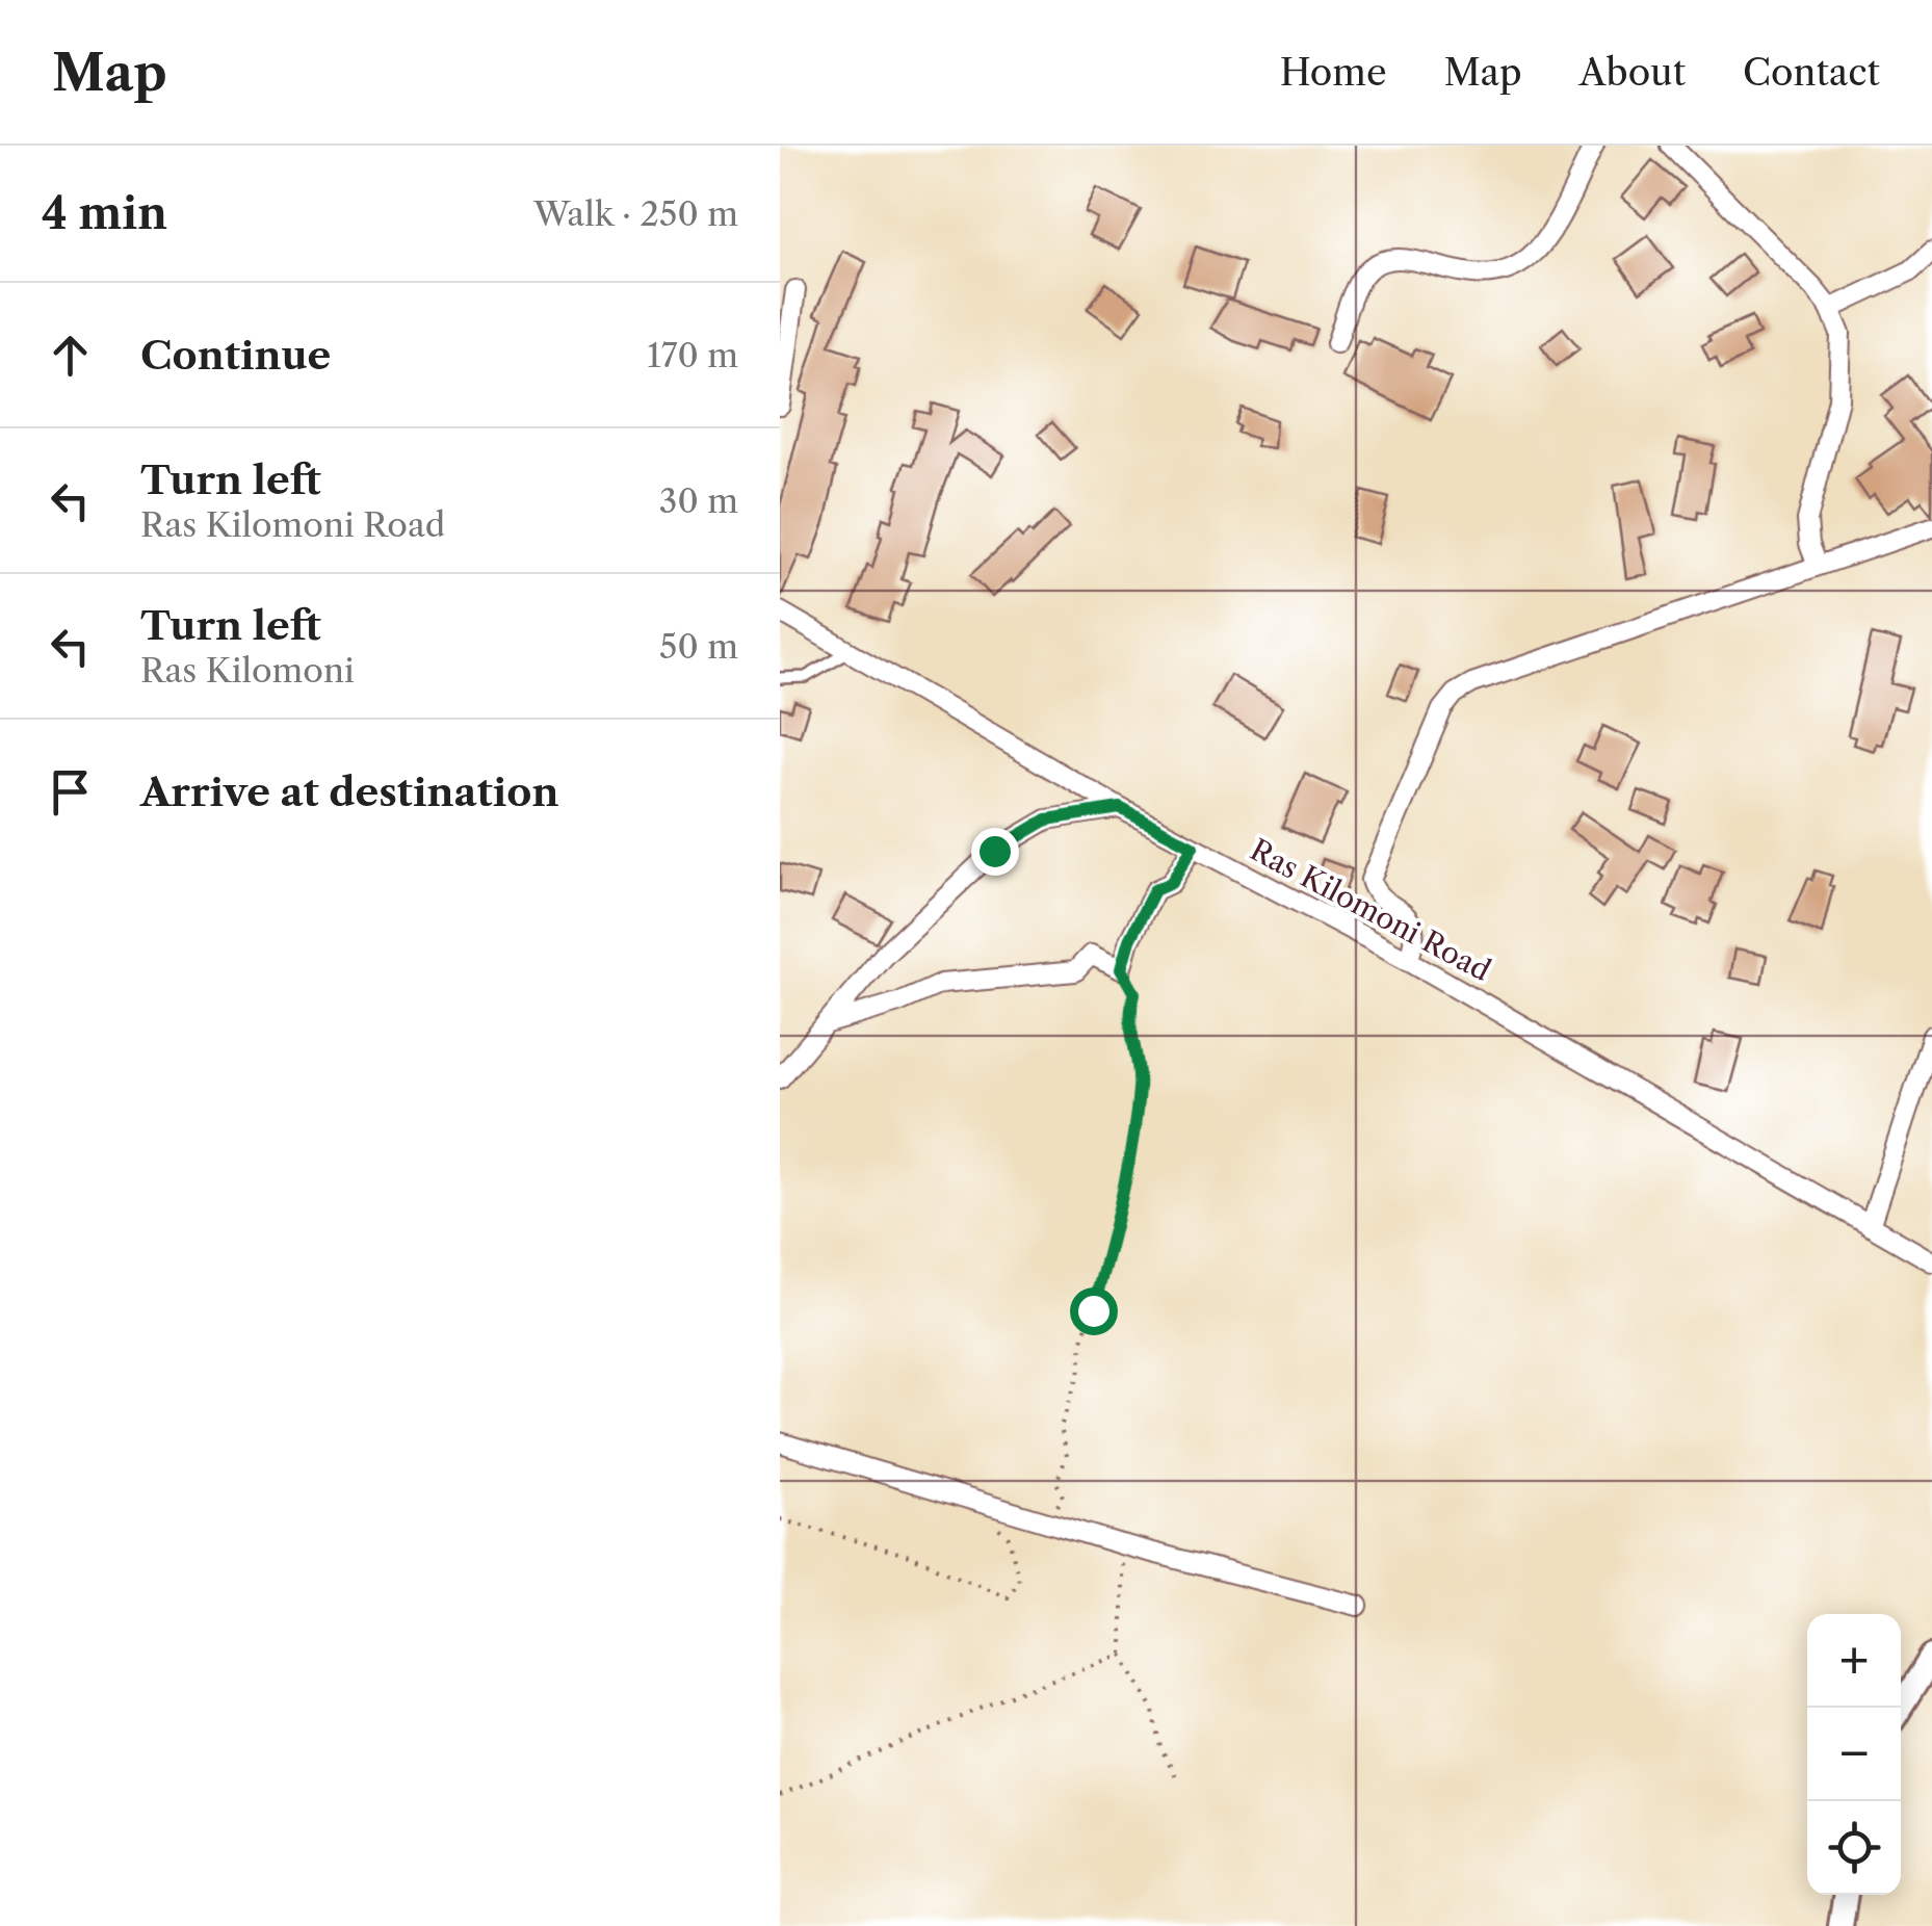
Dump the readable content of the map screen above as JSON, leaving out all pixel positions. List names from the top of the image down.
{
  "streets": {
    "street": ["Ras Kilomoni Road"]
  },
  "page": {
    "header": "Map",
    "nav": [
      "Home",
      "Map",
      "About",
      "Contact"
    ],
    "heading": ["4 min", "Walk · 250 m"],
    "list": [
      ["Continue", "170 m"],
      ["Turn left", "Ras Kilomoni Road", "30 m"],
      ["Turn left", "Ras Kilomoni", "50 m"],
      "Arrive at destination"
    ],
    "map_buttons": ["+", "−"]
  }
}
